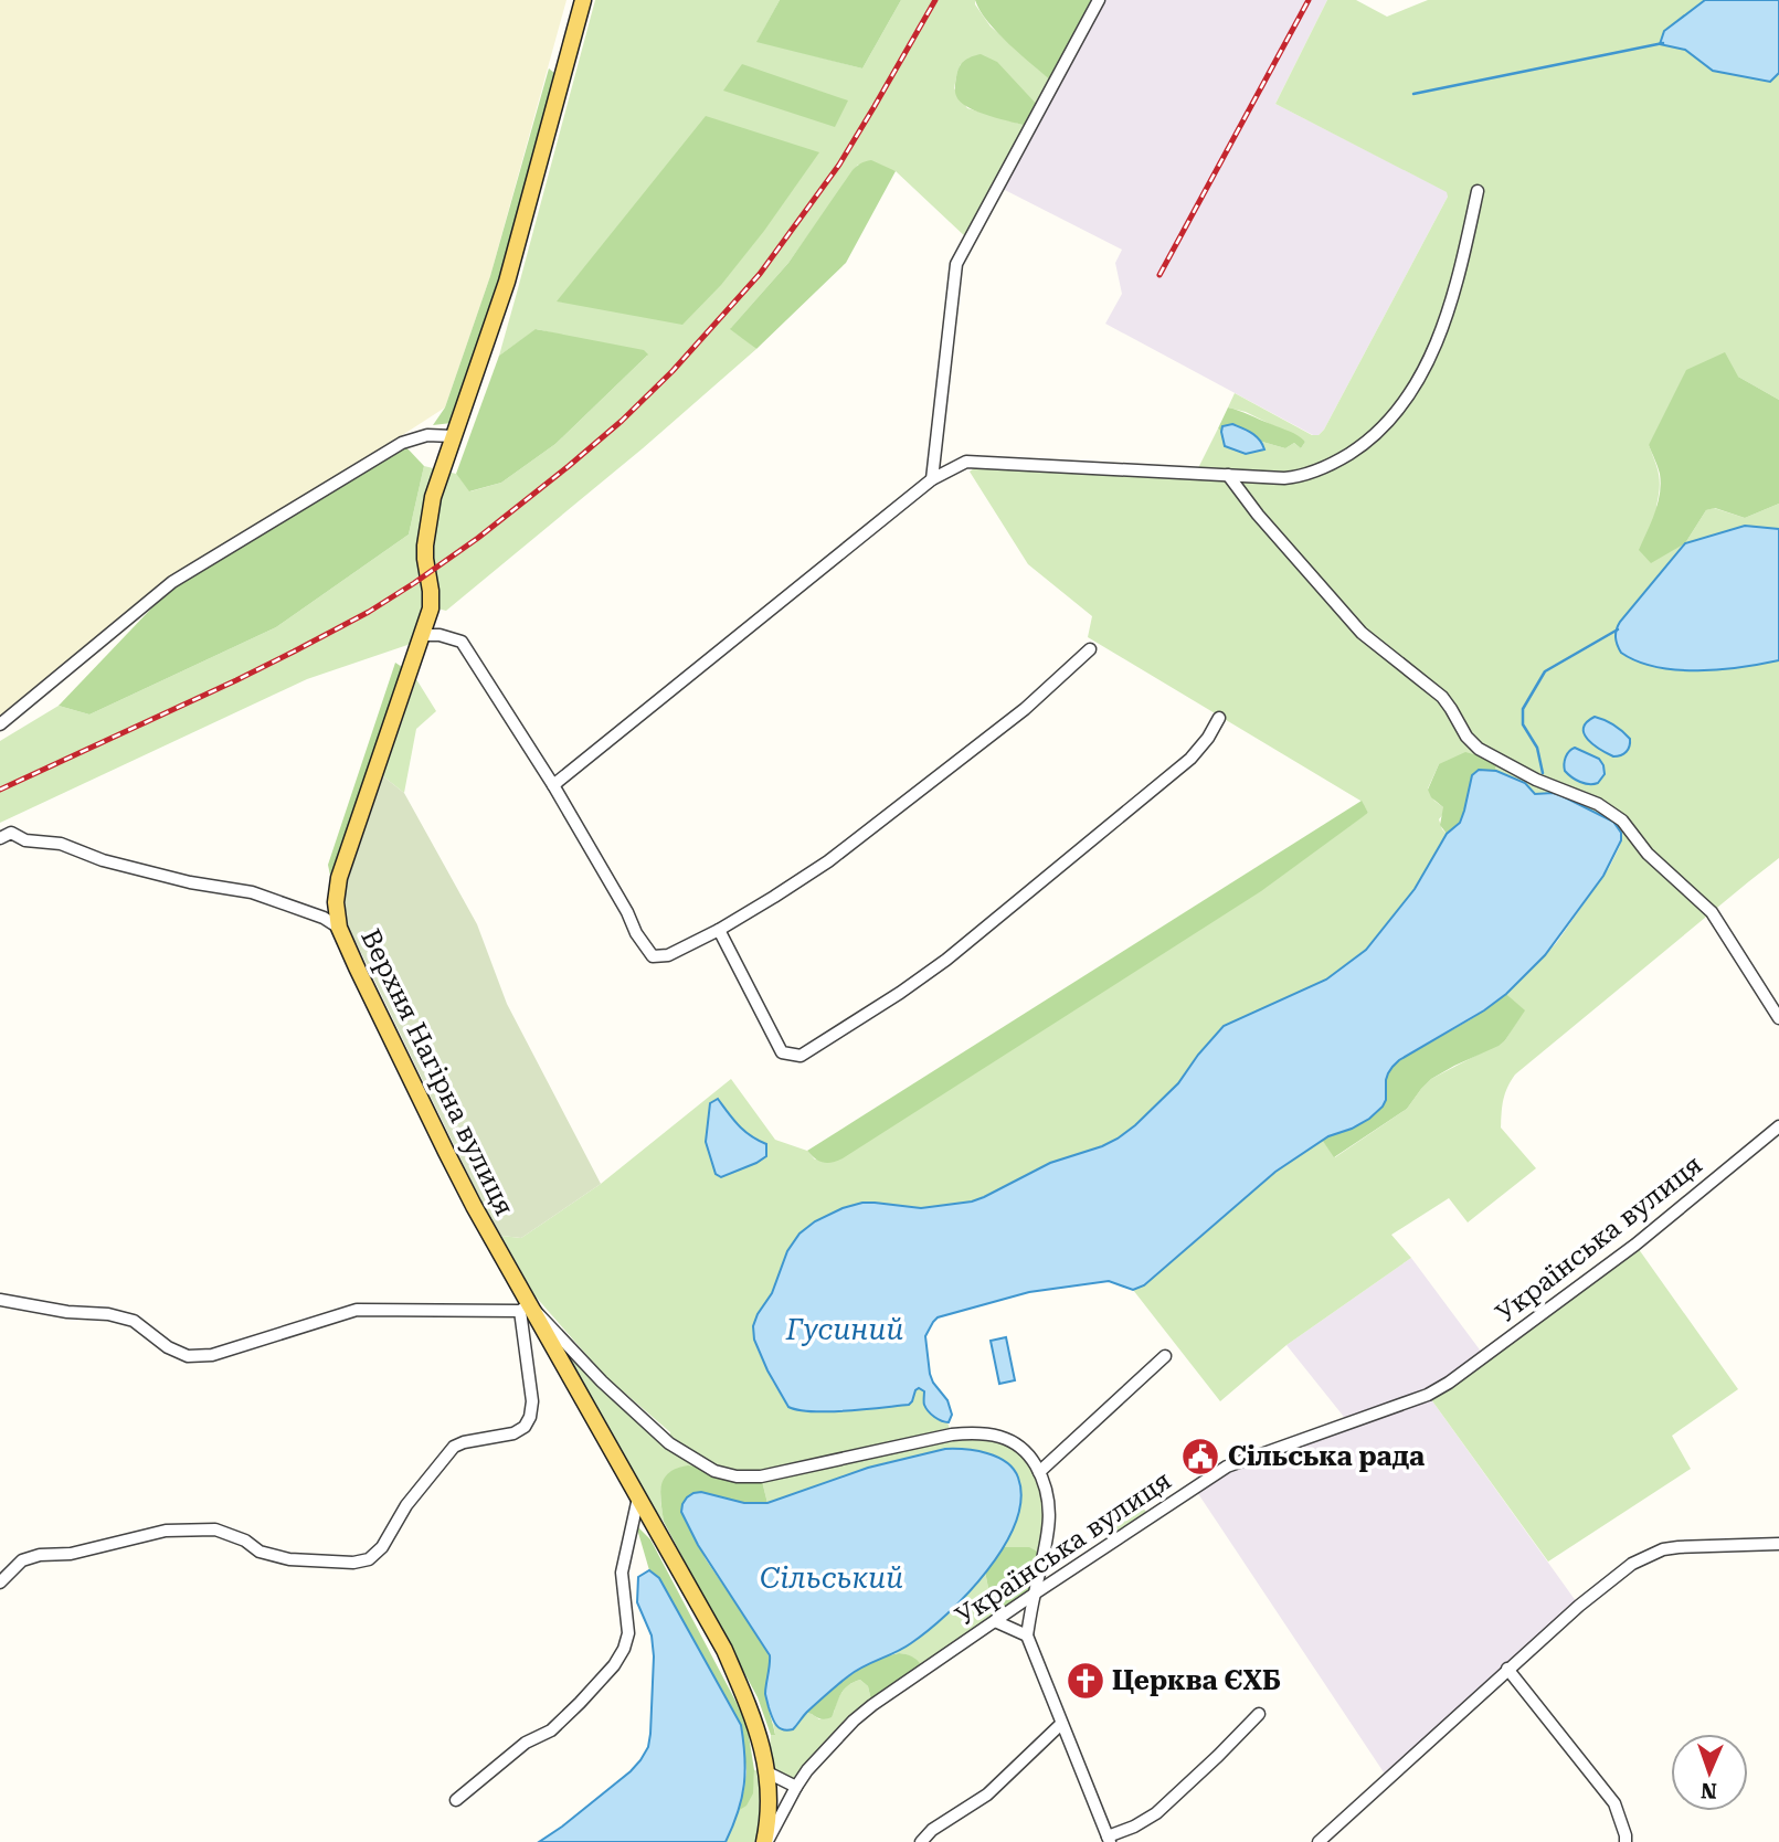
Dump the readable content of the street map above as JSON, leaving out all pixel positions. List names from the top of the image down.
{
  "streets": {
    "main road": ["Верхня Нагірна вулиця"],
    "street": ["Українська вулиця"]
  },
  "crossings": [
    ["Верхня Нагірна вулиця", "Українська вулиця"]
  ],
  "water": ["Гусиний", "Сільський"],
  "places": {
    "public building": ["Сільська рада"],
    "church": ["Церква ЄХБ"]
  },
  "north": "bottom"
}
